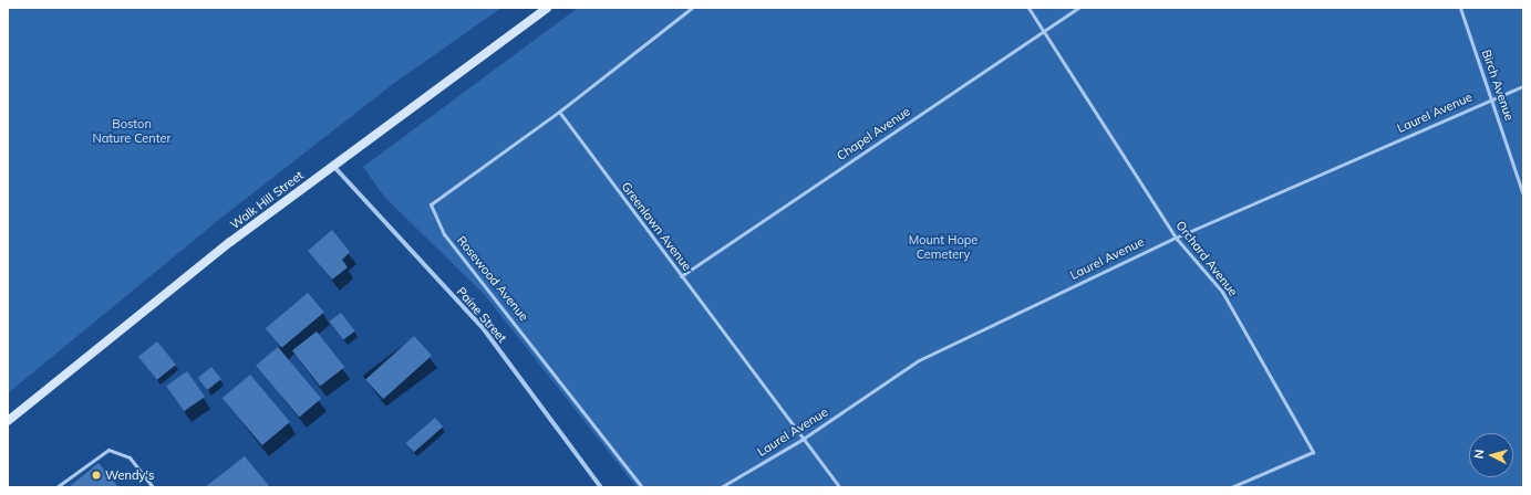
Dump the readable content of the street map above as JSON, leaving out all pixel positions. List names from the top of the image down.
{
  "streets": {
    "main road": ["Walk Hill Street"],
    "street": ["Paine Street"],
    "lane": [
      "Birch Avenue",
      "Laurel Avenue",
      "Chapel Avenue",
      "Greenlawn Avenue",
      "Orchard Avenue",
      "Rosewood Avenue"
    ]
  },
  "crossings": [
    ["Birch Avenue", "Laurel Avenue"],
    ["Laurel Avenue", "Greenlawn Avenue"],
    ["Laurel Avenue", "Orchard Avenue"],
    ["Chapel Avenue", "Greenlawn Avenue"],
    ["Chapel Avenue", "Orchard Avenue"],
    ["Walk Hill Street", "Paine Street"],
    ["Greenlawn Avenue", "Rosewood Avenue"]
  ],
  "parks": ["Boston Nature Center", "Mount Hope Cemetery"],
  "places": ["Wendy's"],
  "north": "left"
}
